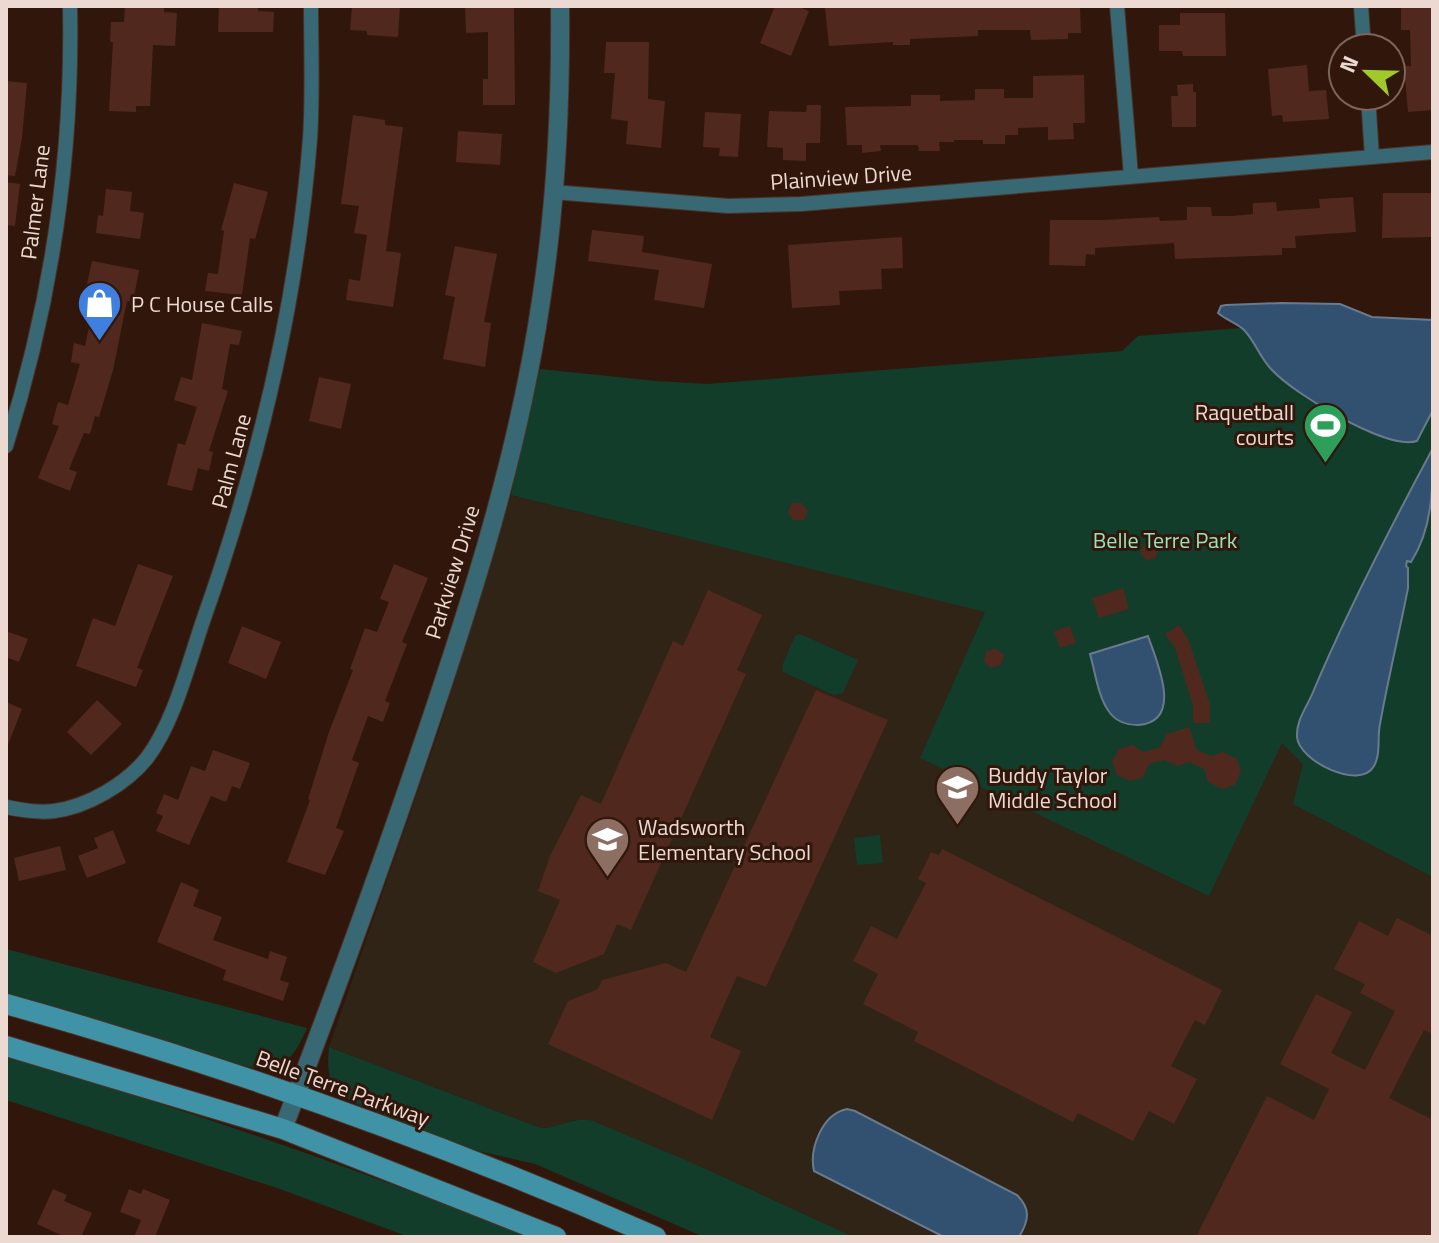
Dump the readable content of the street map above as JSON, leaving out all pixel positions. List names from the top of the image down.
{
  "streets": {
    "main road": ["Belle Terre Parkway"],
    "street": [
      "Plainview Drive",
      "Palmer Lane",
      "Palm Lane",
      "Parkview Drive"
    ]
  },
  "crossings": [
    ["Plainview Drive", "Parkview Drive"],
    ["Parkview Drive", "Belle Terre Parkway"]
  ],
  "parks": ["Belle Terre Park"],
  "places": {
    "shop": ["P C House Calls"],
    "sports": ["Raquetball courts"],
    "school or university": ["Buddy Taylor Middle School", "Wadsworth Elementary School"]
  },
  "north": "top left"
}
